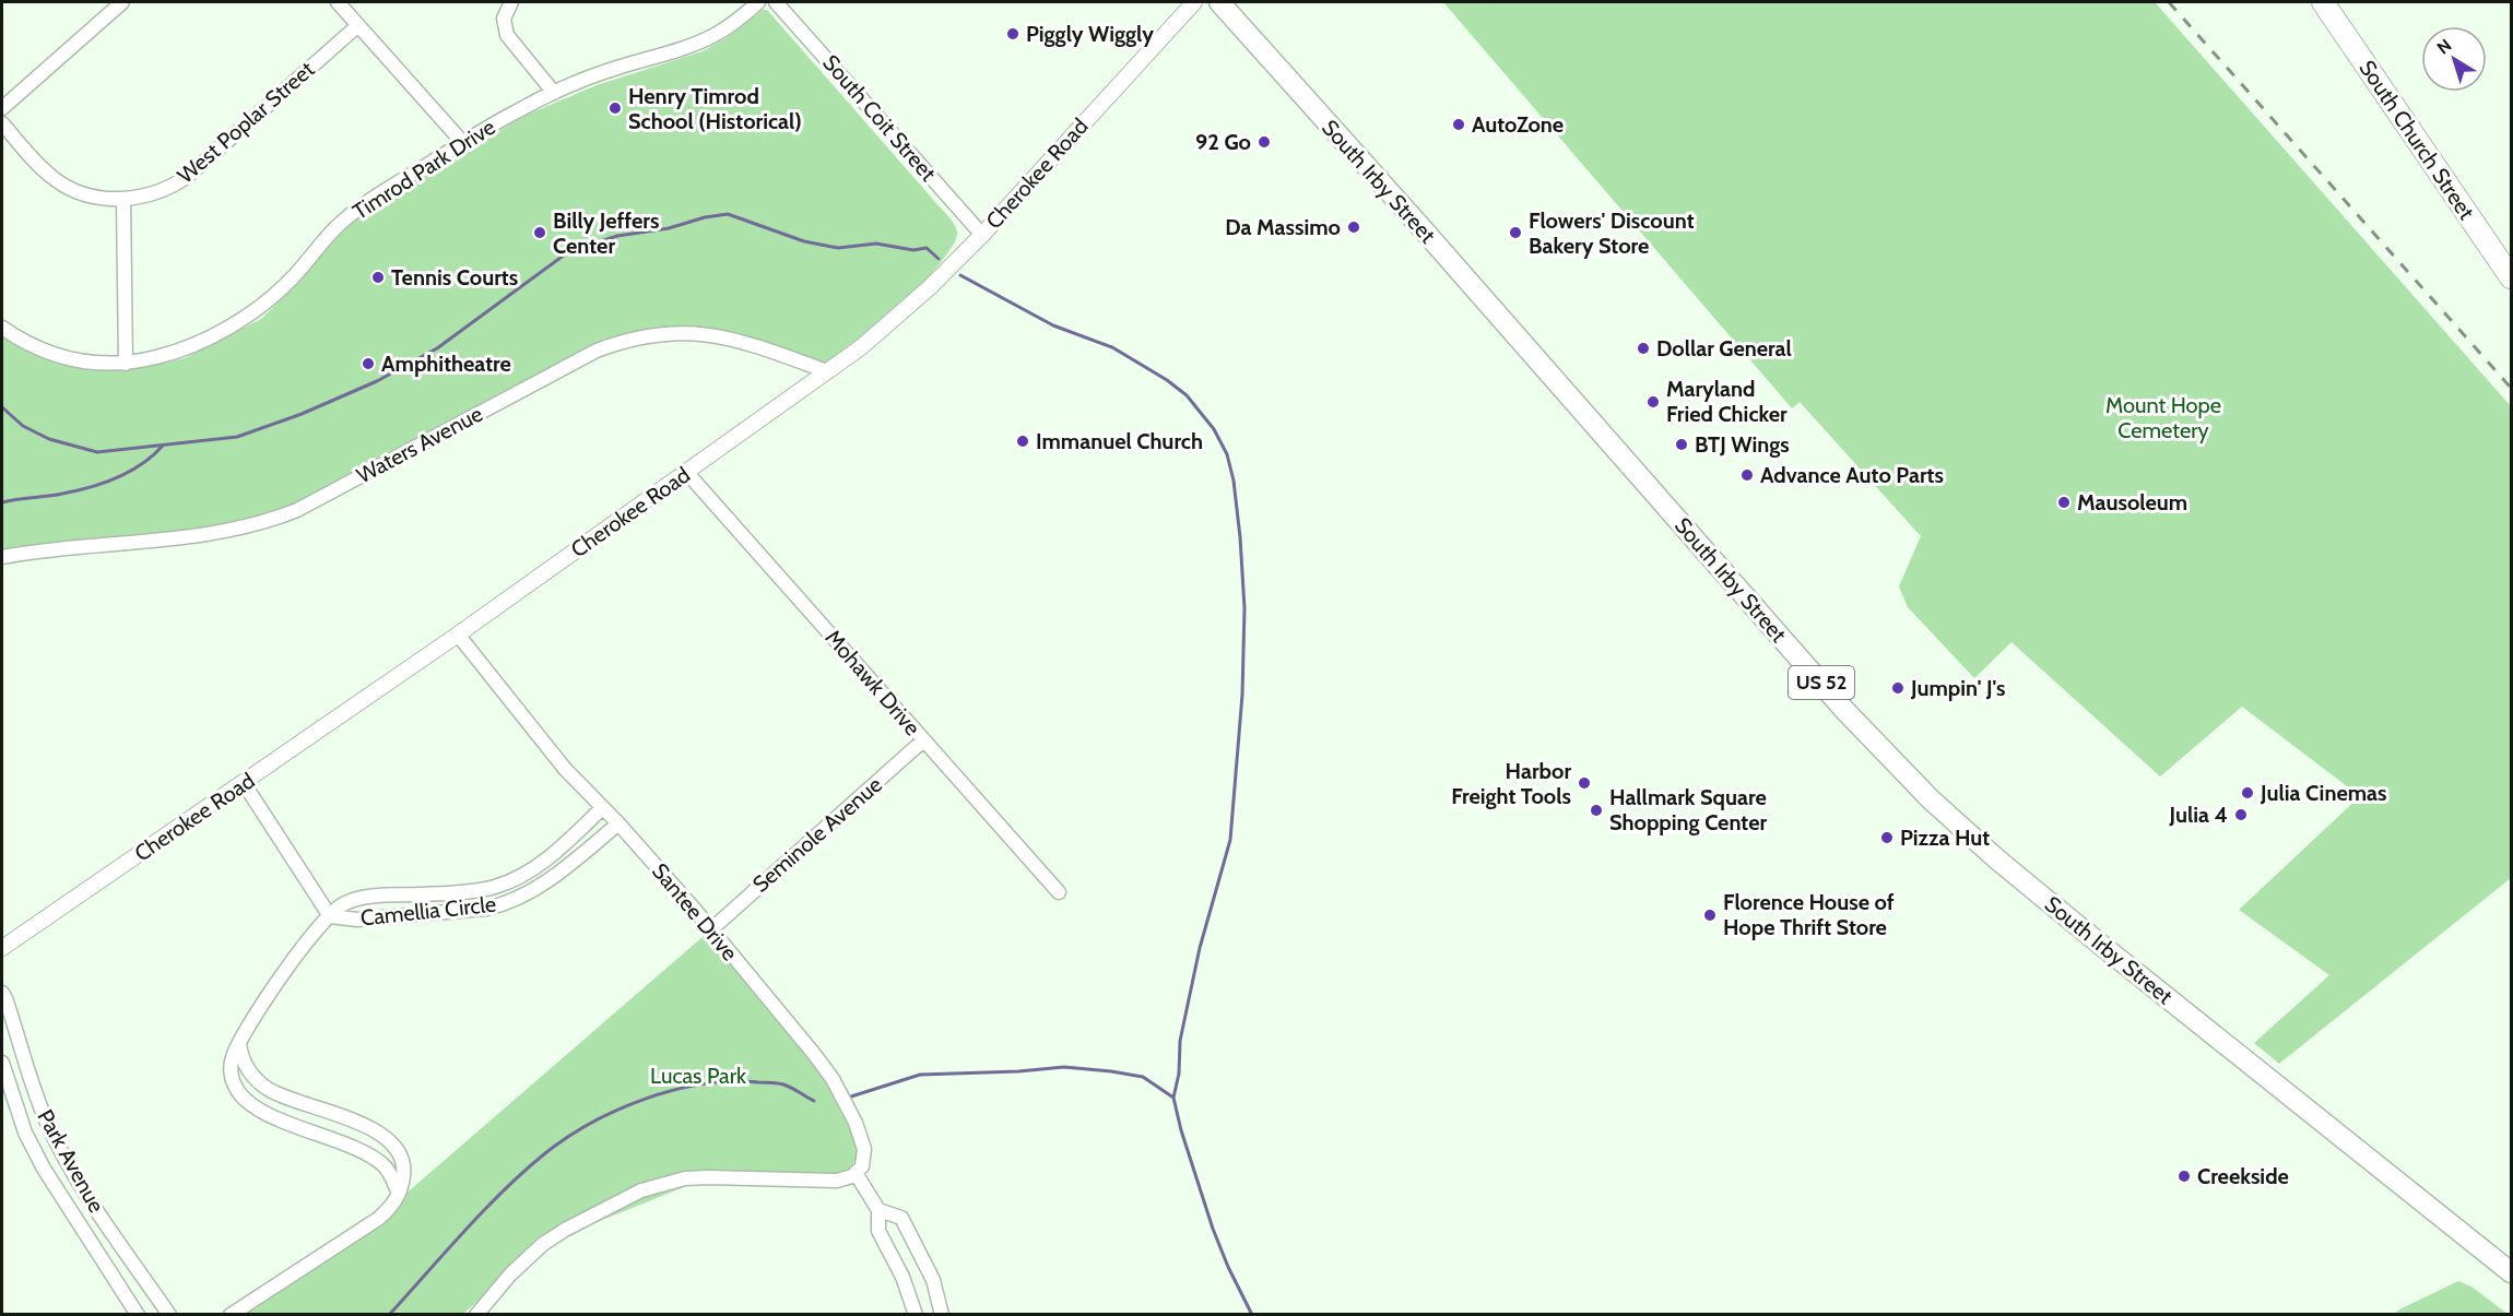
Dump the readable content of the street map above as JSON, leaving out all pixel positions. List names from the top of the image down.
{
  "streets": {
    "highway": ["South Church Street"],
    "main road": ["South Irby Street", "US 52"],
    "street": [
      "South Coit Street",
      "West Poplar Street",
      "Timrod Park Drive",
      "Cherokee Road",
      "Waters Avenue",
      "Mohawk Drive",
      "Seminole Avenue",
      "Camellia Circle",
      "Santee Drive",
      "Park Avenue"
    ]
  },
  "crossings": [
    ["South Coit Street", "Cherokee Road"],
    ["Cherokee Road", "Waters Avenue"],
    ["Cherokee Road", "Mohawk Drive"],
    ["Cherokee Road", "Santee Drive"],
    ["Mohawk Drive", "Seminole Avenue"],
    ["Seminole Avenue", "Santee Drive"],
    ["Camellia Circle", "Santee Drive"]
  ],
  "parks": ["Mount Hope Cemetery", "Lucas Park"],
  "places": [
    "Piggly Wiggly",
    "Henry Timrod School (Historical)",
    "AutoZone",
    "92 Go",
    "Da Massimo",
    "Billy Jeffers Center",
    "Flowers' Discount Bakery Store",
    "Tennis Courts",
    "Dollar General",
    "Amphitheatre",
    "Maryland Fried Chicker",
    "Immanuel Church",
    "BTJ Wings",
    "Advance Auto Parts",
    "Mausoleum",
    "Jumpin' J's",
    "Harbor Freight Tools",
    "Julia Cinemas",
    "Hallmark Square Shopping Center",
    "Julia 4",
    "Pizza Hut",
    "Florence House of Hope Thrift Store",
    "Creekside"
  ],
  "north": "top left"
}
